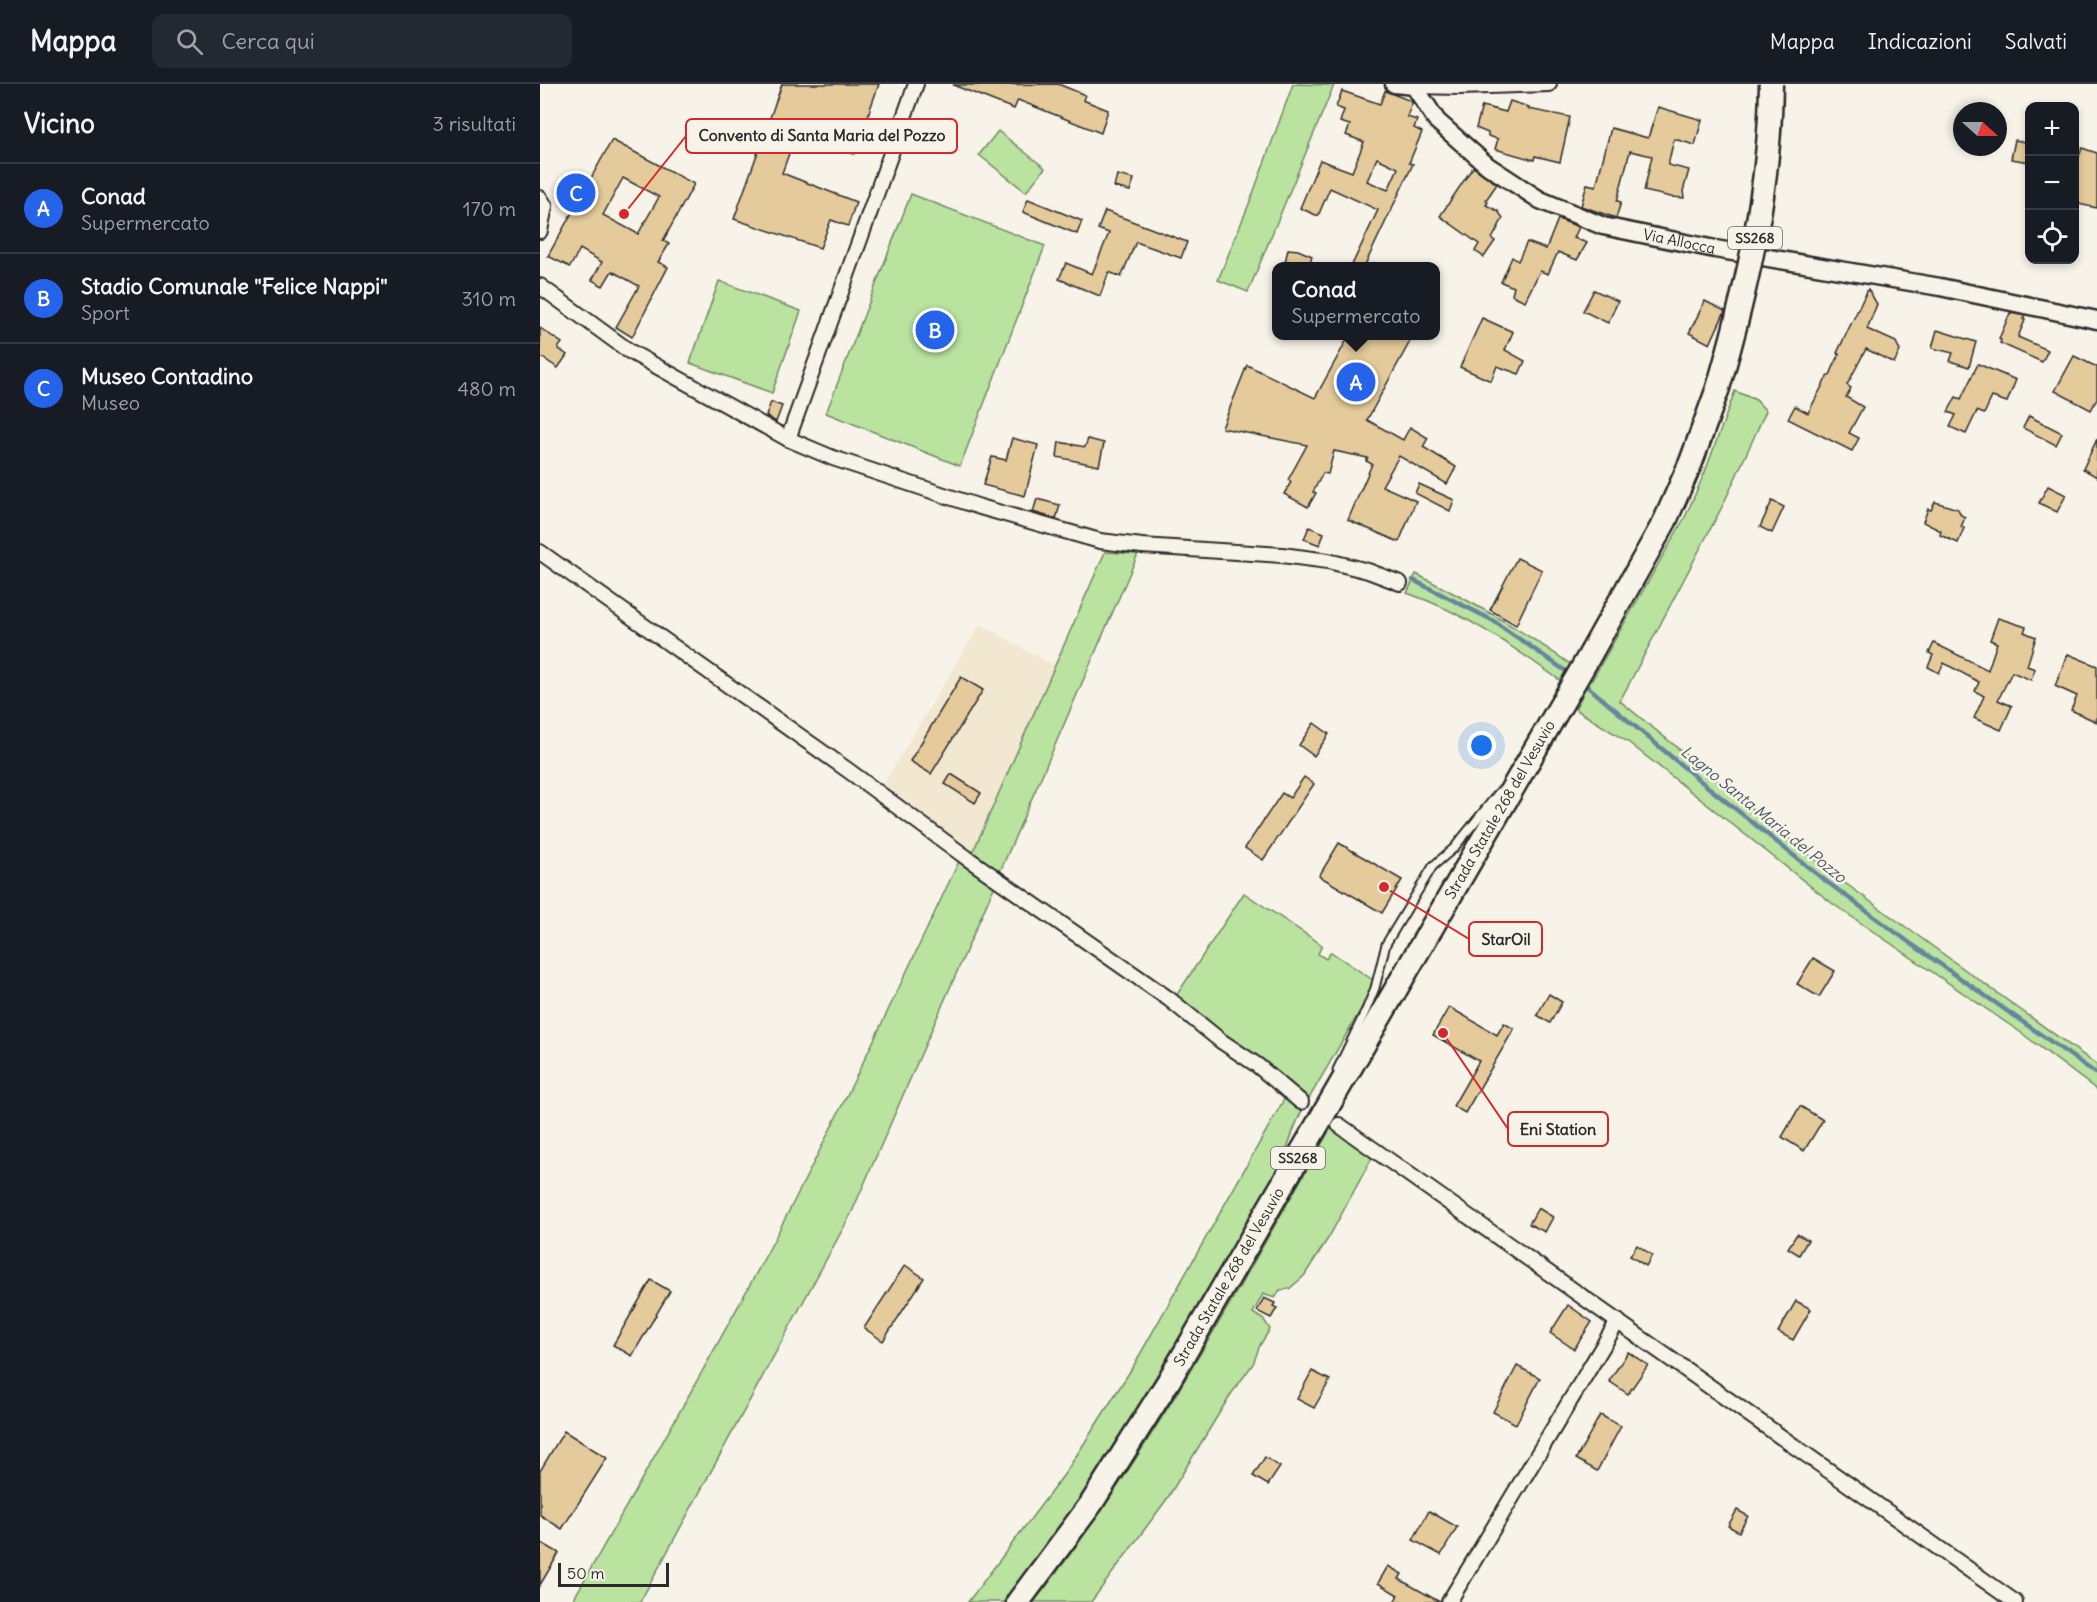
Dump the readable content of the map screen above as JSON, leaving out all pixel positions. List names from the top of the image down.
{
  "streets": {
    "highway": ["SS268", "Strada Statale 268 del Vesuvio"],
    "street": ["Via Allocca"]
  },
  "water": ["Lagno Santa Maria del Pozzo"],
  "places": ["Convento di Santa Maria del Pozzo", "StarOil", "Eni Station"],
  "scale_bar": "50 m",
  "north": "right",
  "page": {
    "header": "Mappa",
    "search": "Cerca qui",
    "nav": ["Mappa", "Indicazioni", "Salvati"],
    "heading": ["Vicino", "3 risultati"],
    "map_buttons": ["+", "−"],
    "list": [
      {
        "mark": "A",
        "name": "Conad",
        "note": "Supermercato",
        "value": "170 m"
      },
      {
        "mark": "B",
        "name": "Stadio Comunale \"Felice Nappi\"",
        "note": "Sport",
        "value": "310 m"
      },
      {
        "mark": "C",
        "name": "Museo Contadino",
        "note": "Museo",
        "value": "480 m"
      }
    ],
    "pins": ["C", "B", "A"],
    "popup": ["Conad", "Supermercato"],
    "scale": "50 m"
  }
}
